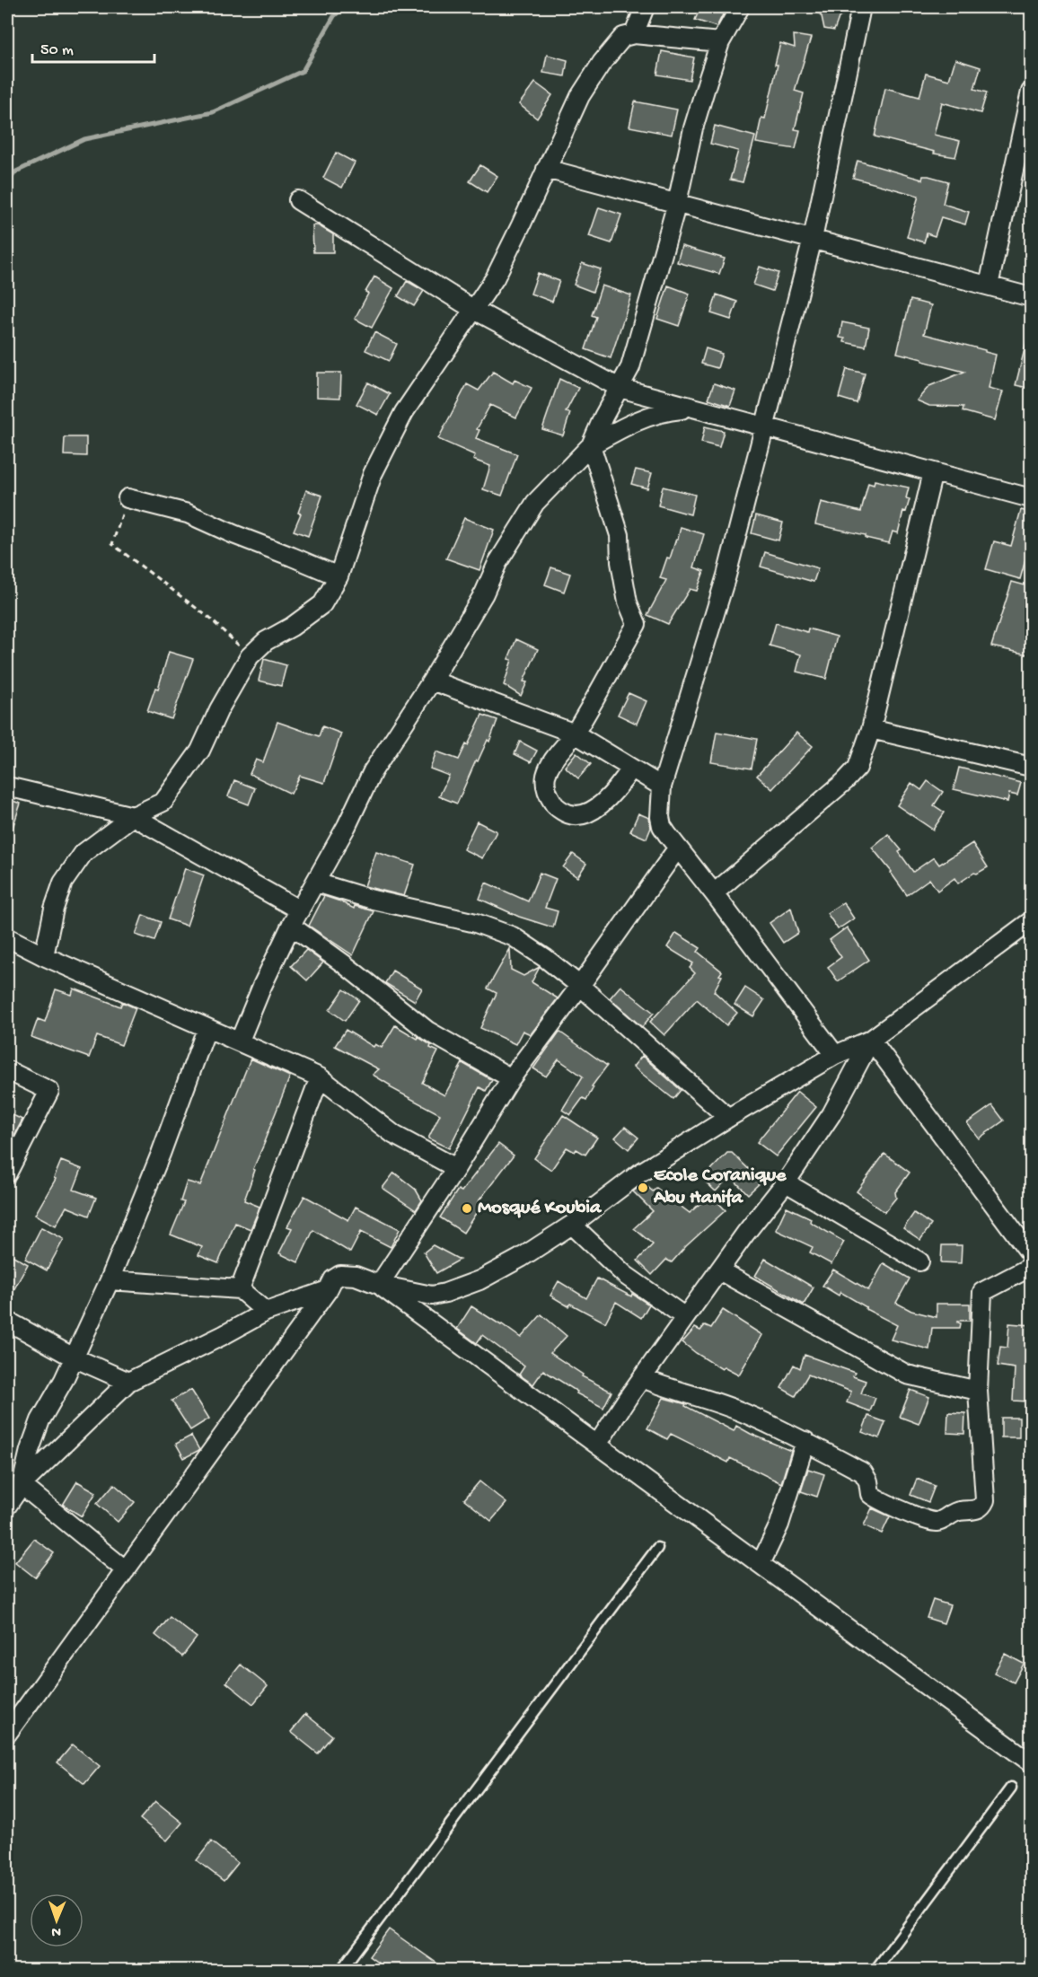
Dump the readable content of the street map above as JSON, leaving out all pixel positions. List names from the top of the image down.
{
  "places": ["Ecole Coranique Abu Hanifa", "Mosqué Koubia"],
  "scale_bar": "50 m",
  "north": "bottom"
}
